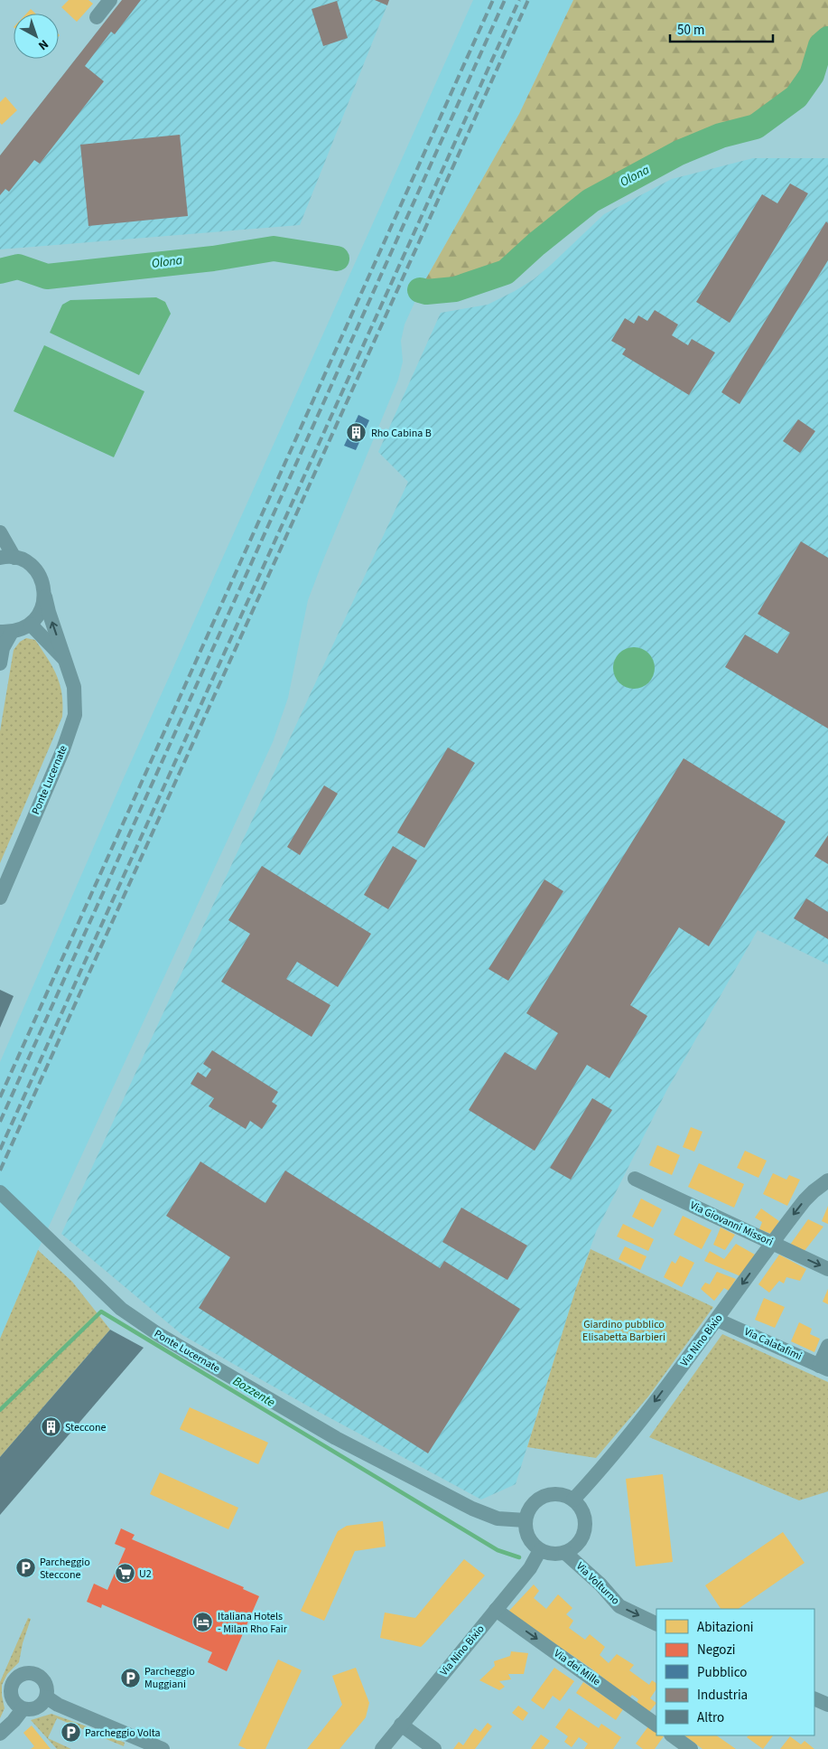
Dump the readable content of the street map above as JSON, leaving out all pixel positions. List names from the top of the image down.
{
  "streets": {
    "street": [
      "Ponte Lucernate",
      "Via Giovanni Missori",
      "Via Nino Bixio",
      "Via Calatafimi",
      "Via Volturno",
      "Via dei Mille"
    ]
  },
  "crossings": [
    ["Ponte Lucernate", "Via Nino Bixio"],
    ["Ponte Lucernate", "Via Volturno"],
    ["Via Giovanni Missori", "Via Nino Bixio"],
    ["Via Nino Bixio", "Via Calatafimi"],
    ["Via Nino Bixio", "Via Volturno"],
    ["Via Nino Bixio", "Via dei Mille"]
  ],
  "one_way": ["Via Nino Bixio", "Via Volturno", "Via dei Mille"],
  "water": ["Olona", "Bozzente"],
  "parks": ["Giardino pubblico Elisabetta Barbieri"],
  "places": {
    "building": ["Rho Cabina B", "Steccone"],
    "parking": ["Parcheggio Steccone", "Parcheggio Muggiani", "Parcheggio Volta"],
    "supermarket": ["U2"],
    "hotel": ["Italiana Hotels - Milan Rho Fair"]
  },
  "legend": [
    "Abitazioni",
    "Negozi",
    "Pubblico",
    "Industria",
    "Altro"
  ],
  "scale_bar": "50 m",
  "north": "bottom right"
}
